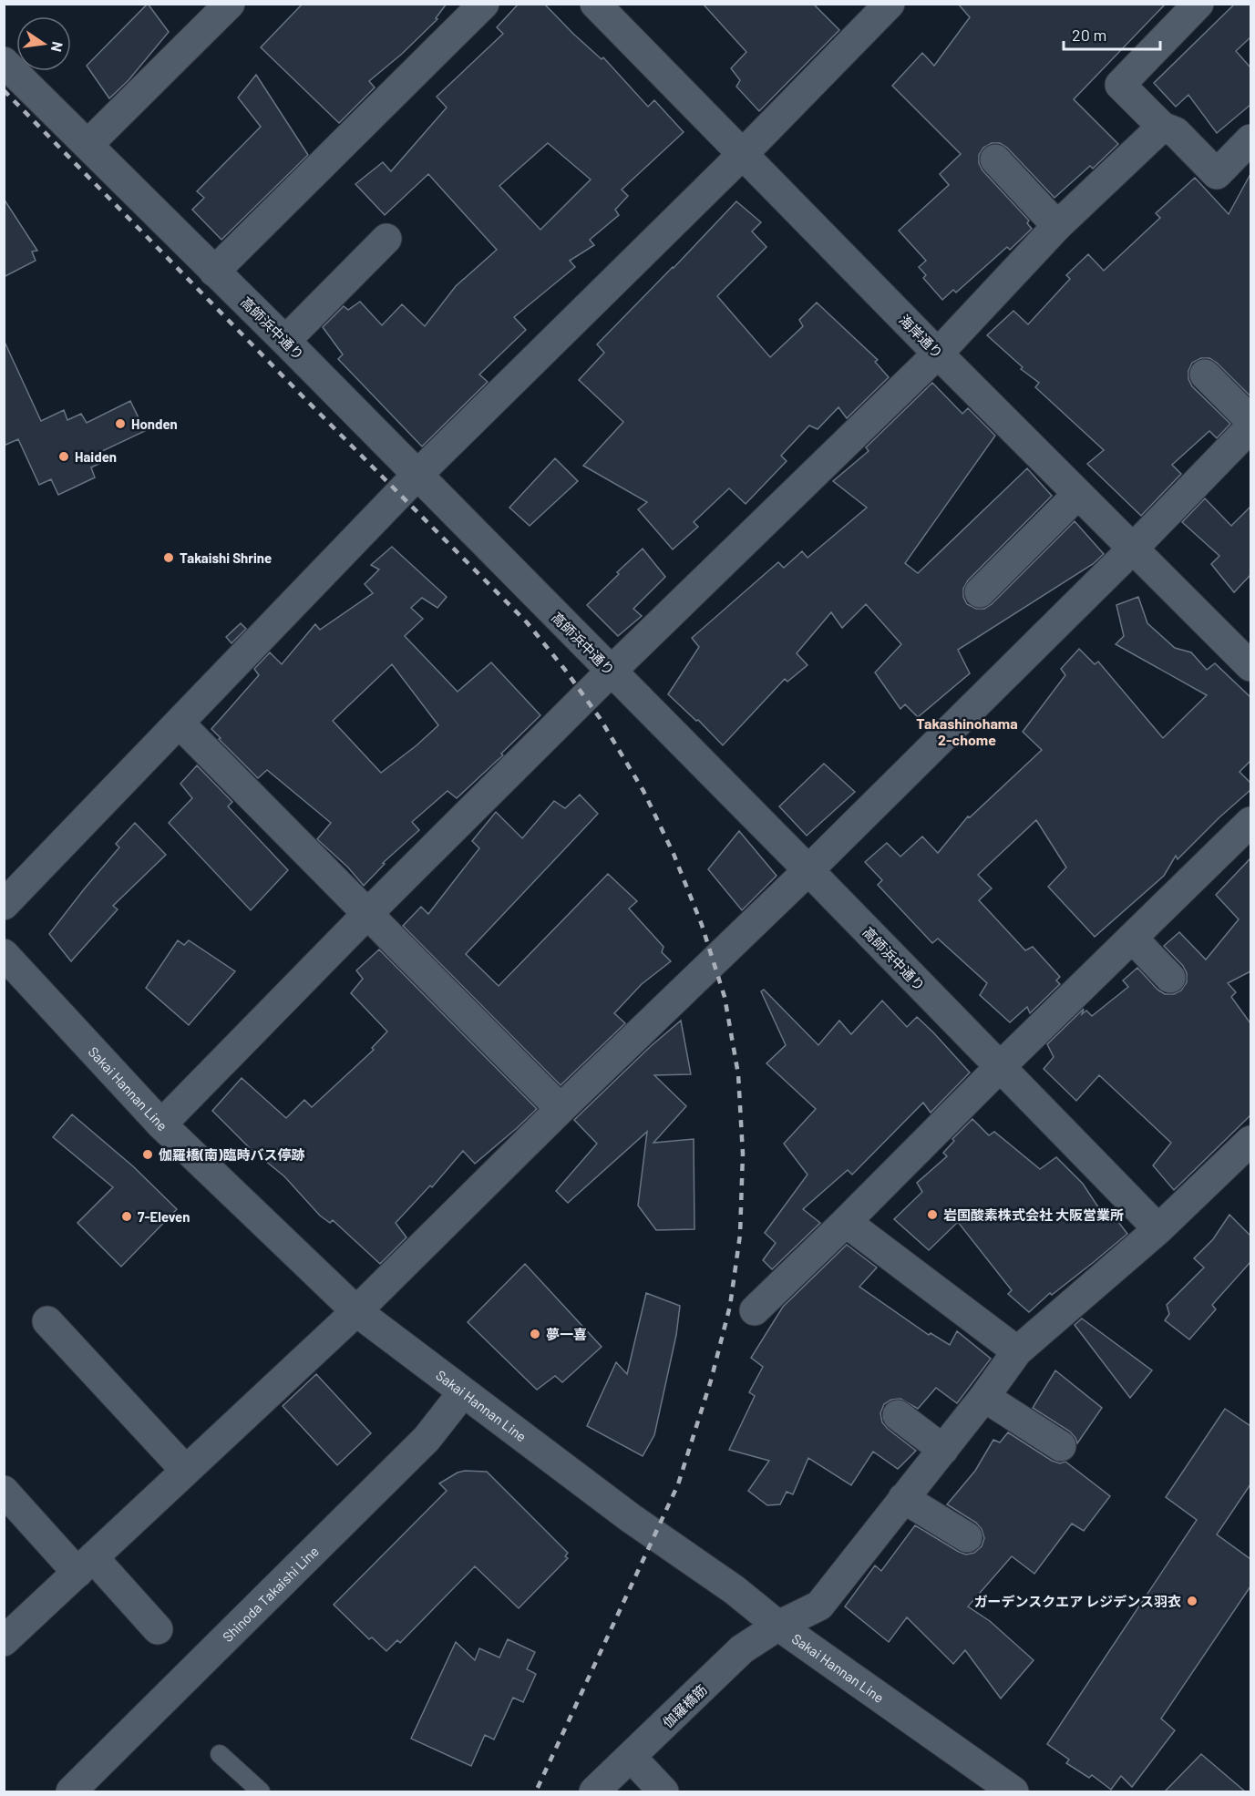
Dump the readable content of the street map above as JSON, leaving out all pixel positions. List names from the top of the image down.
{
  "streets": {
    "street": [
      "高師浜中通り",
      "海岸通り",
      "Sakai Hannan Line",
      "Shinoda Takaishi Line",
      "伽羅橋筋"
    ]
  },
  "crossings": [
    ["高師浜中通り", "伽羅橋筋"],
    ["Sakai Hannan Line", "Shinoda Takaishi Line"],
    ["Sakai Hannan Line", "伽羅橋筋"]
  ],
  "districts": ["Takashinohama 2-chome"],
  "places": [
    "Honden",
    "Haiden",
    "Takaishi Shrine",
    "伽羅橋(南)臨時バス停跡",
    "岩国酸素株式会社 大阪営業所",
    "7-Eleven",
    "夢一喜",
    "ガーデンスクエア レジデンス羽衣"
  ],
  "scale_bar": "20 m",
  "north": "right"
}
